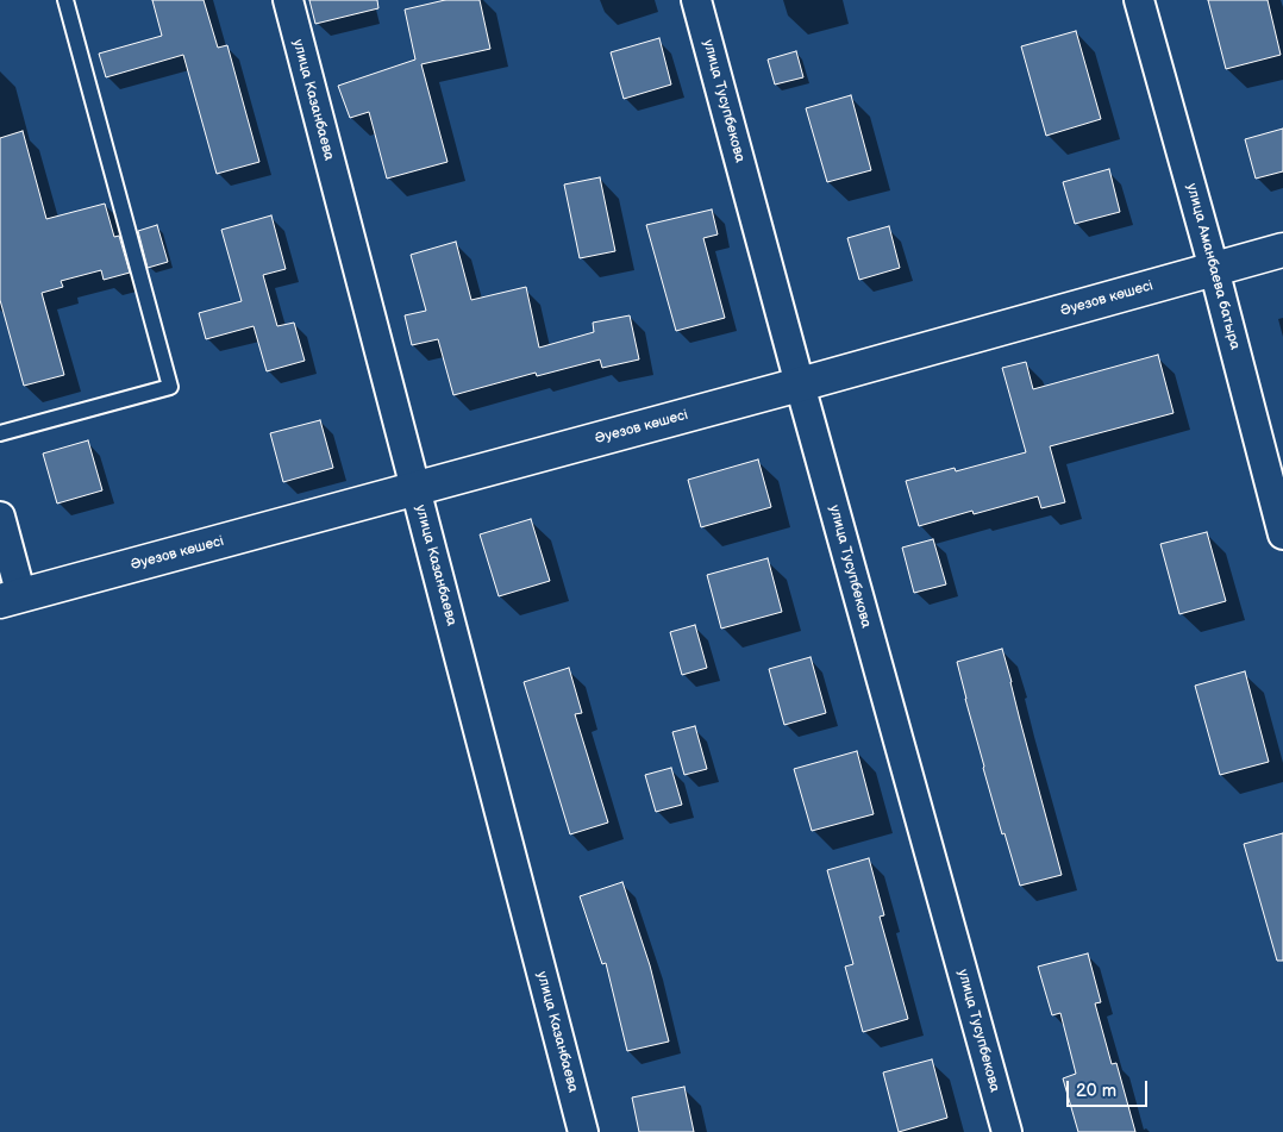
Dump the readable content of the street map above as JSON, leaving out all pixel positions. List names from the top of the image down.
{
  "streets": {
    "main road": ["Әуезов көшесі"],
    "street": ["улица Казанбаева", "улица Тусупбекова", "улица Аманбаева батыра"]
  },
  "crossings": [
    ["улица Казанбаева", "Әуезов көшесі"],
    ["улица Тусупбекова", "Әуезов көшесі"],
    ["улица Аманбаева батыра", "Әуезов көшесі"]
  ],
  "scale_bar": "20 m"
}
